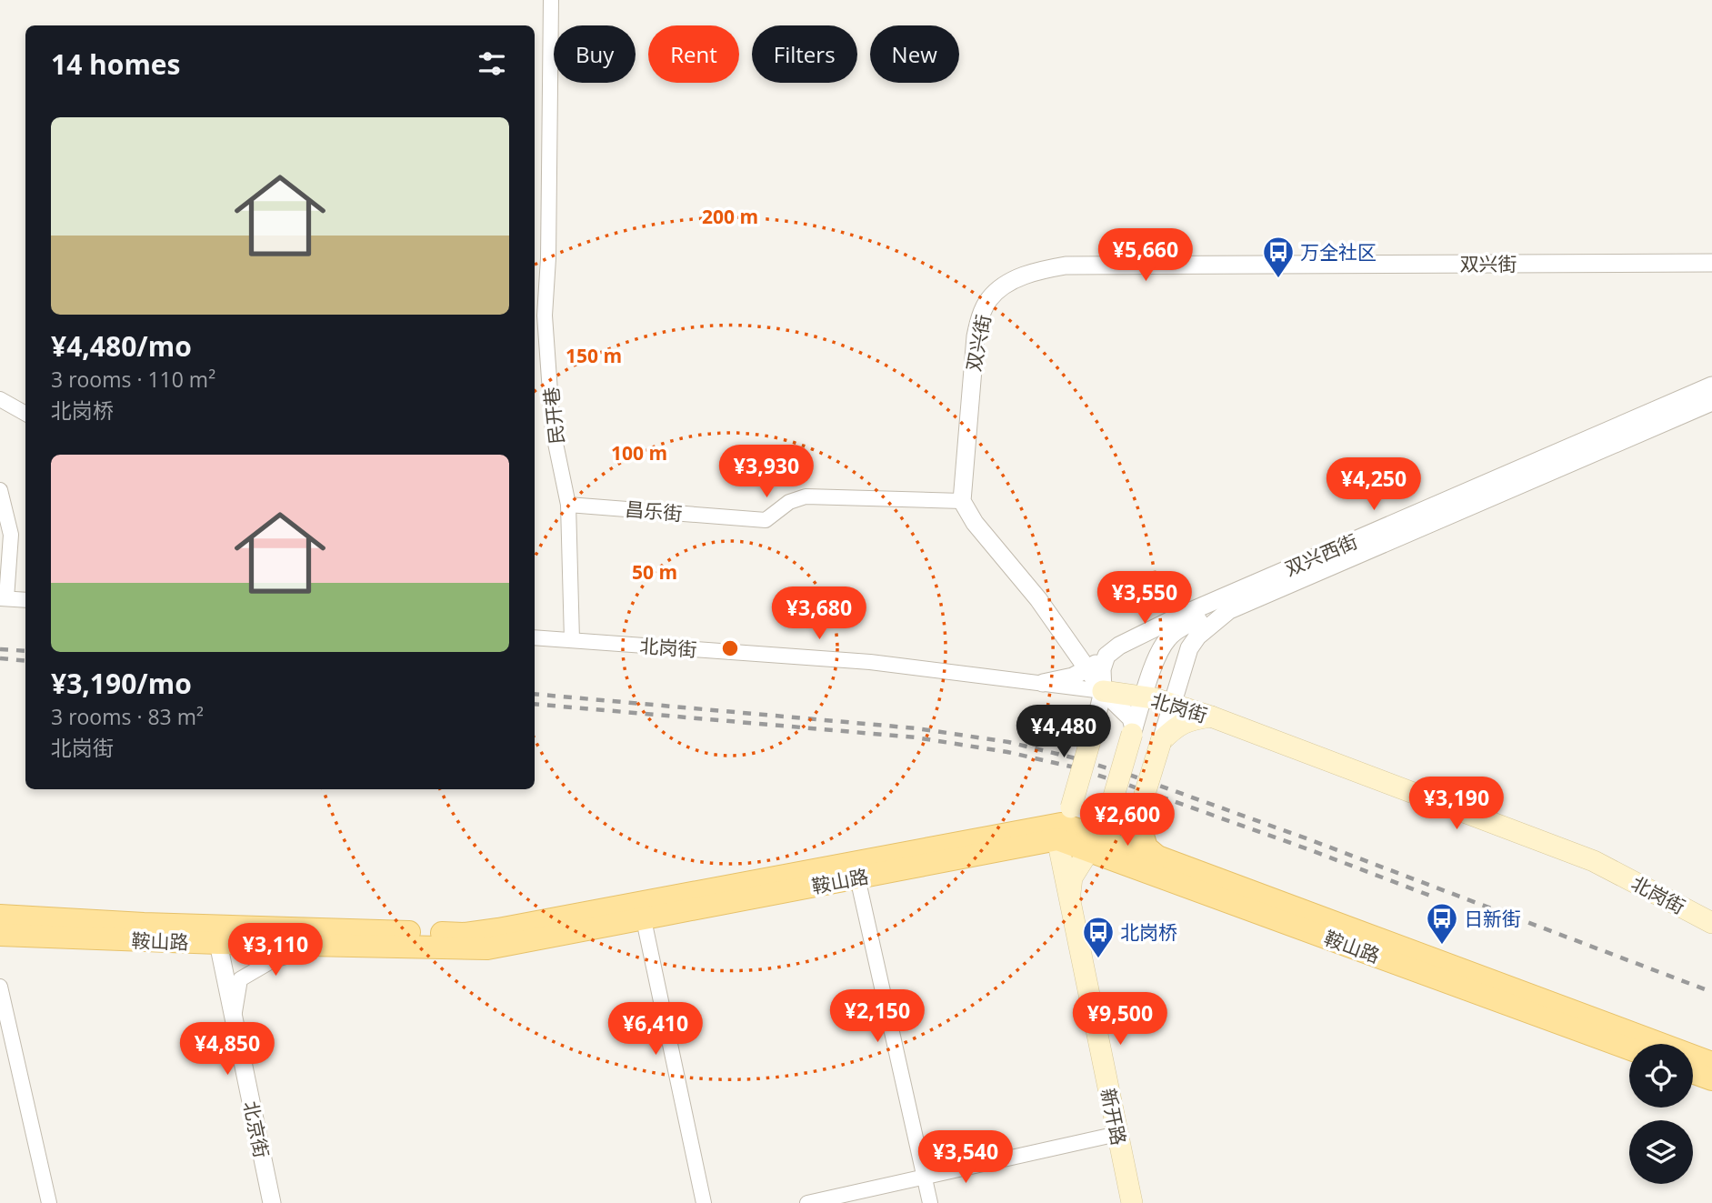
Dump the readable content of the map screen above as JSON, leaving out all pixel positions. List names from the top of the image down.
{
  "streets": {
    "main road": ["北岗街", "鞍山路", "新开路"],
    "street": [
      "双兴街",
      "民开巷",
      "昌乐街",
      "双兴西街",
      "北京街"
    ]
  },
  "crossings": [
    ["双兴街", "昌乐街"],
    ["民开巷", "昌乐街"],
    ["民开巷", "北岗街"],
    ["双兴西街", "北岗街"],
    ["鞍山路", "新开路"],
    ["鞍山路", "北京街"]
  ],
  "places": {
    "bus stop": ["万全社区", "日新街", "北岗桥"]
  },
  "page": {
    "chip": [
      "Buy",
      "Rent",
      "Filters",
      "New"
    ],
    "heading": "14 homes",
    "list": [
      {
        "name": "¥4,480/mo",
        "note": "3 rooms · 110 m² · 北岗桥"
      },
      {
        "name": "¥3,190/mo",
        "note": "3 rooms · 83 m² · 北岗街"
      }
    ],
    "price": [
      "¥5,660",
      "¥3,930",
      "¥4,250",
      "¥3,550",
      "¥3,680",
      "¥4,480",
      "¥3,190",
      "¥2,600",
      "¥3,110",
      "¥2,150",
      "¥9,500",
      "¥6,410",
      "¥4,850",
      "¥3,540"
    ]
  },
  "rings": [
    "200 m",
    "150 m",
    "100 m",
    "50 m"
  ]
}
